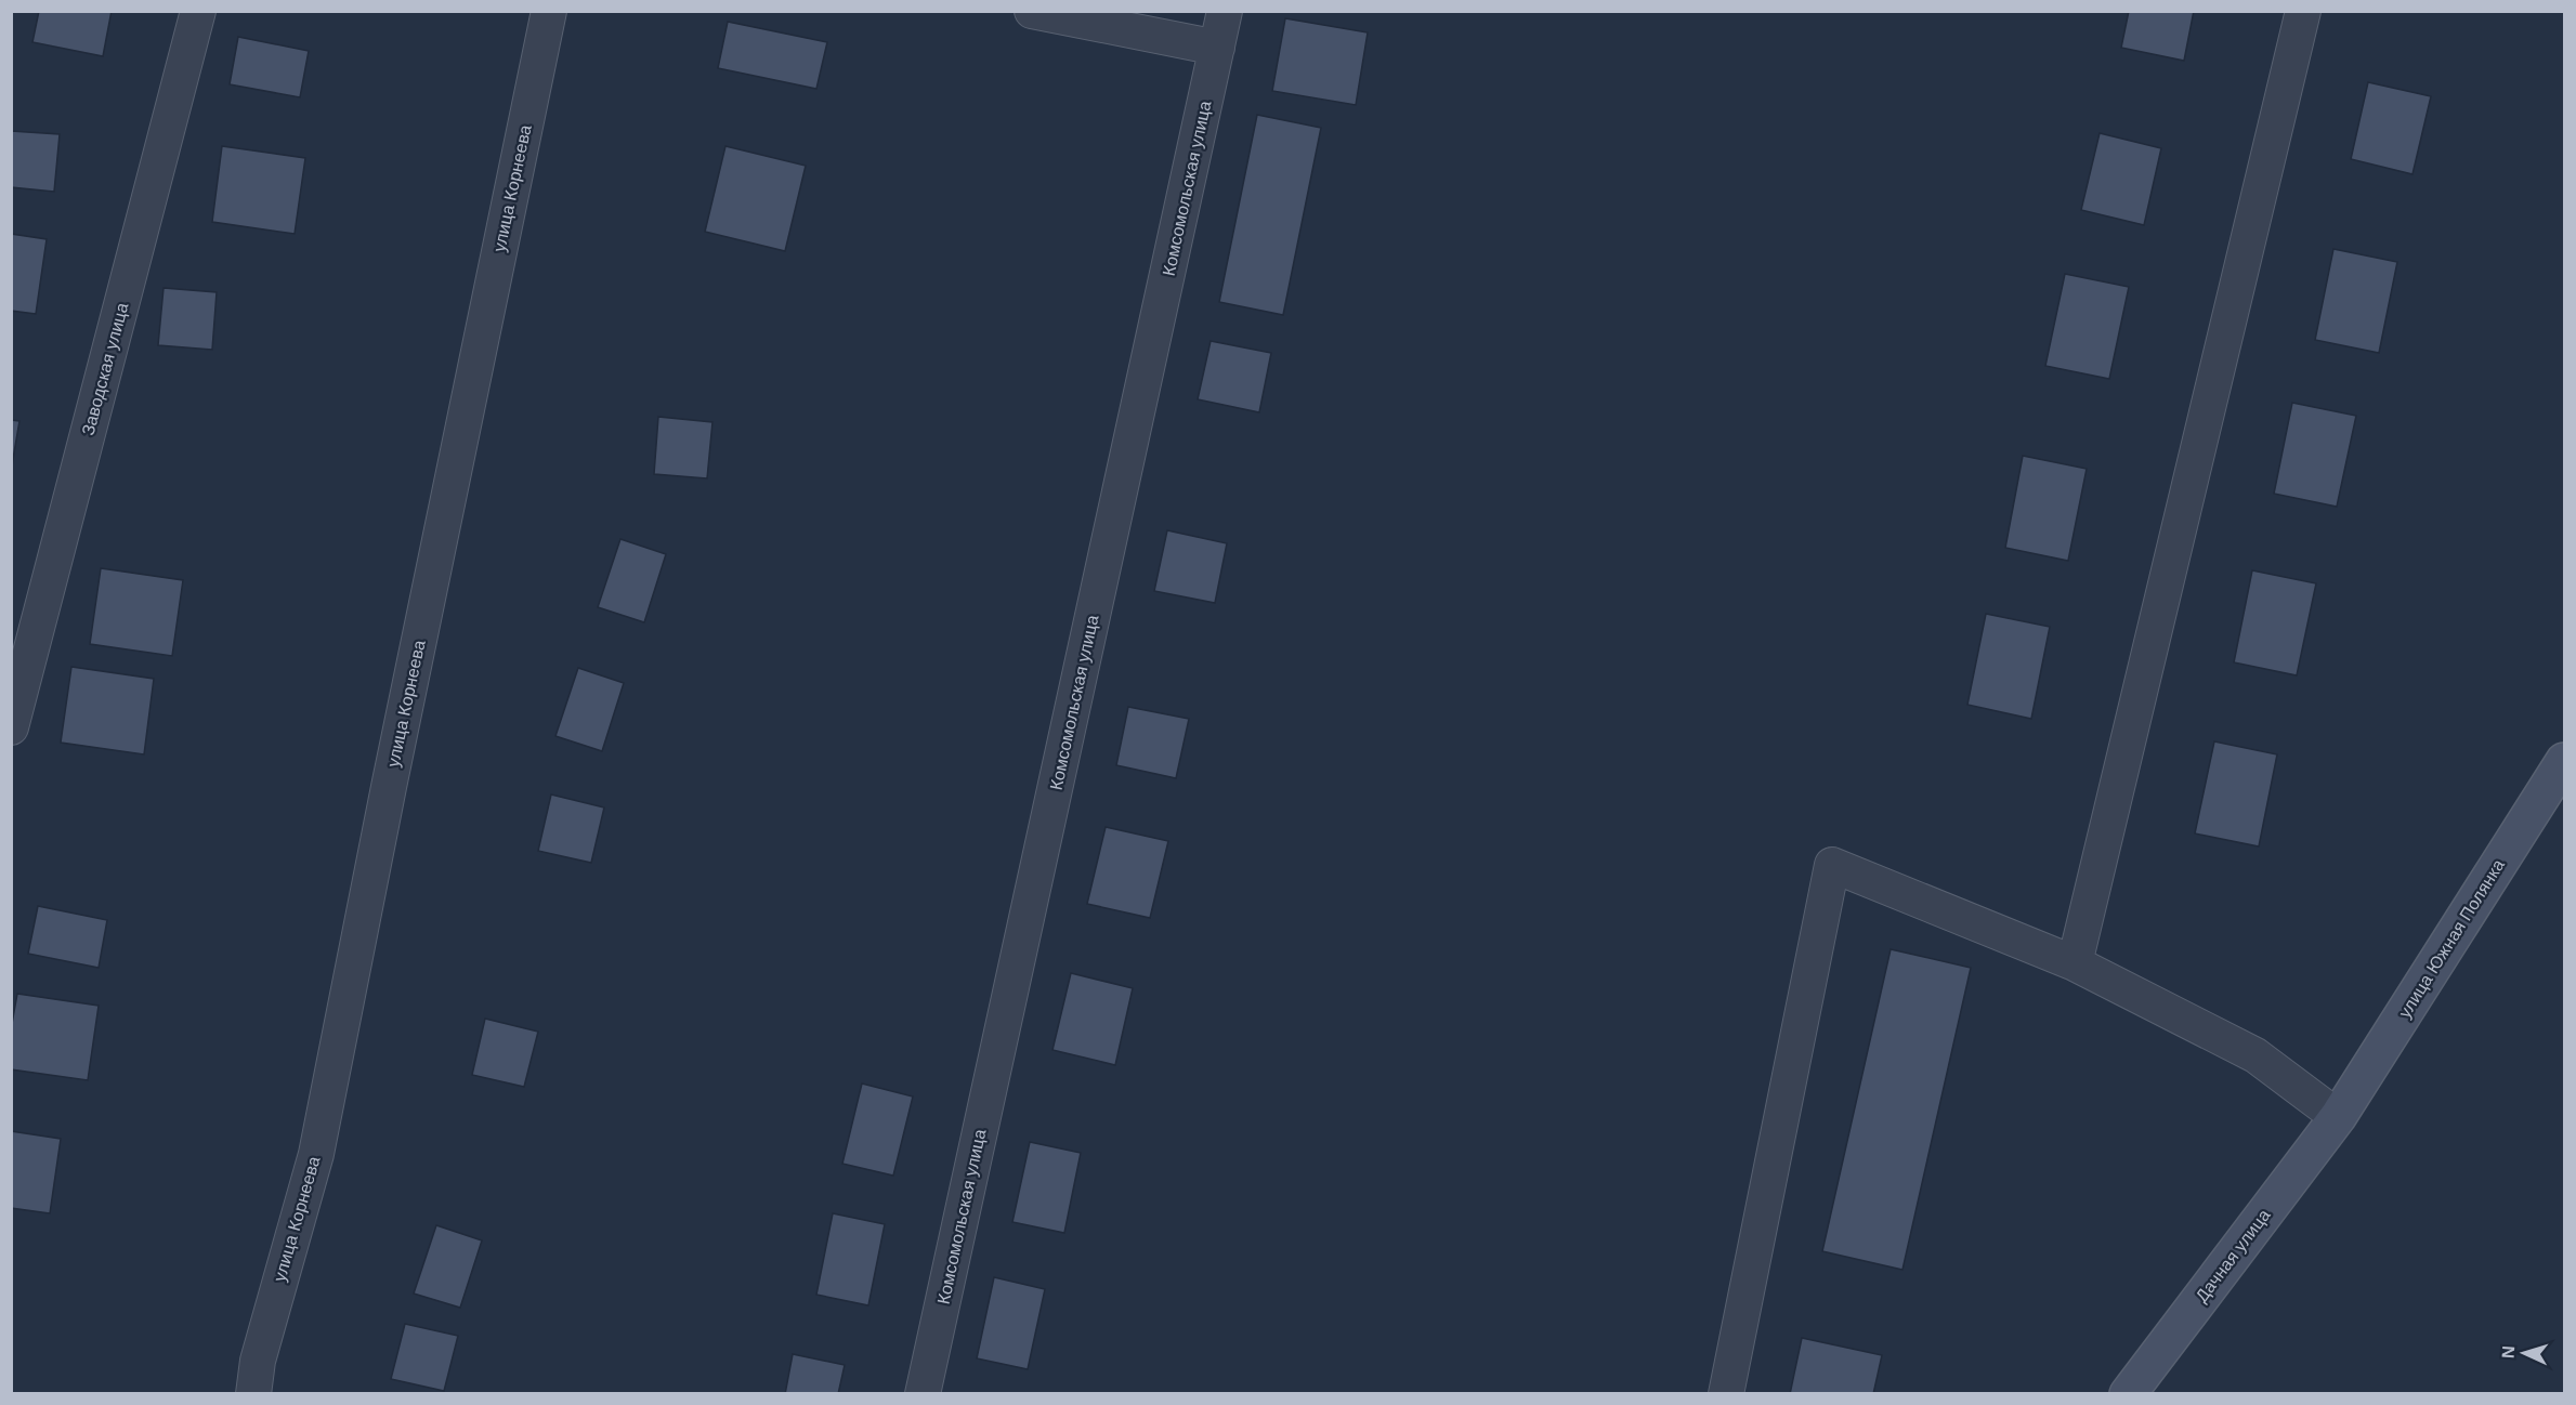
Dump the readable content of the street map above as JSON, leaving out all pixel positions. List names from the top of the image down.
{
  "streets": {
    "street": [
      "улица Корнеева",
      "Комсомольская улица",
      "Заводская улица",
      "улица Южная Полянка",
      "Дачная улица"
    ]
  },
  "crossings": [
    ["улица Южная Полянка", "Дачная улица"]
  ],
  "north": "left"
}
